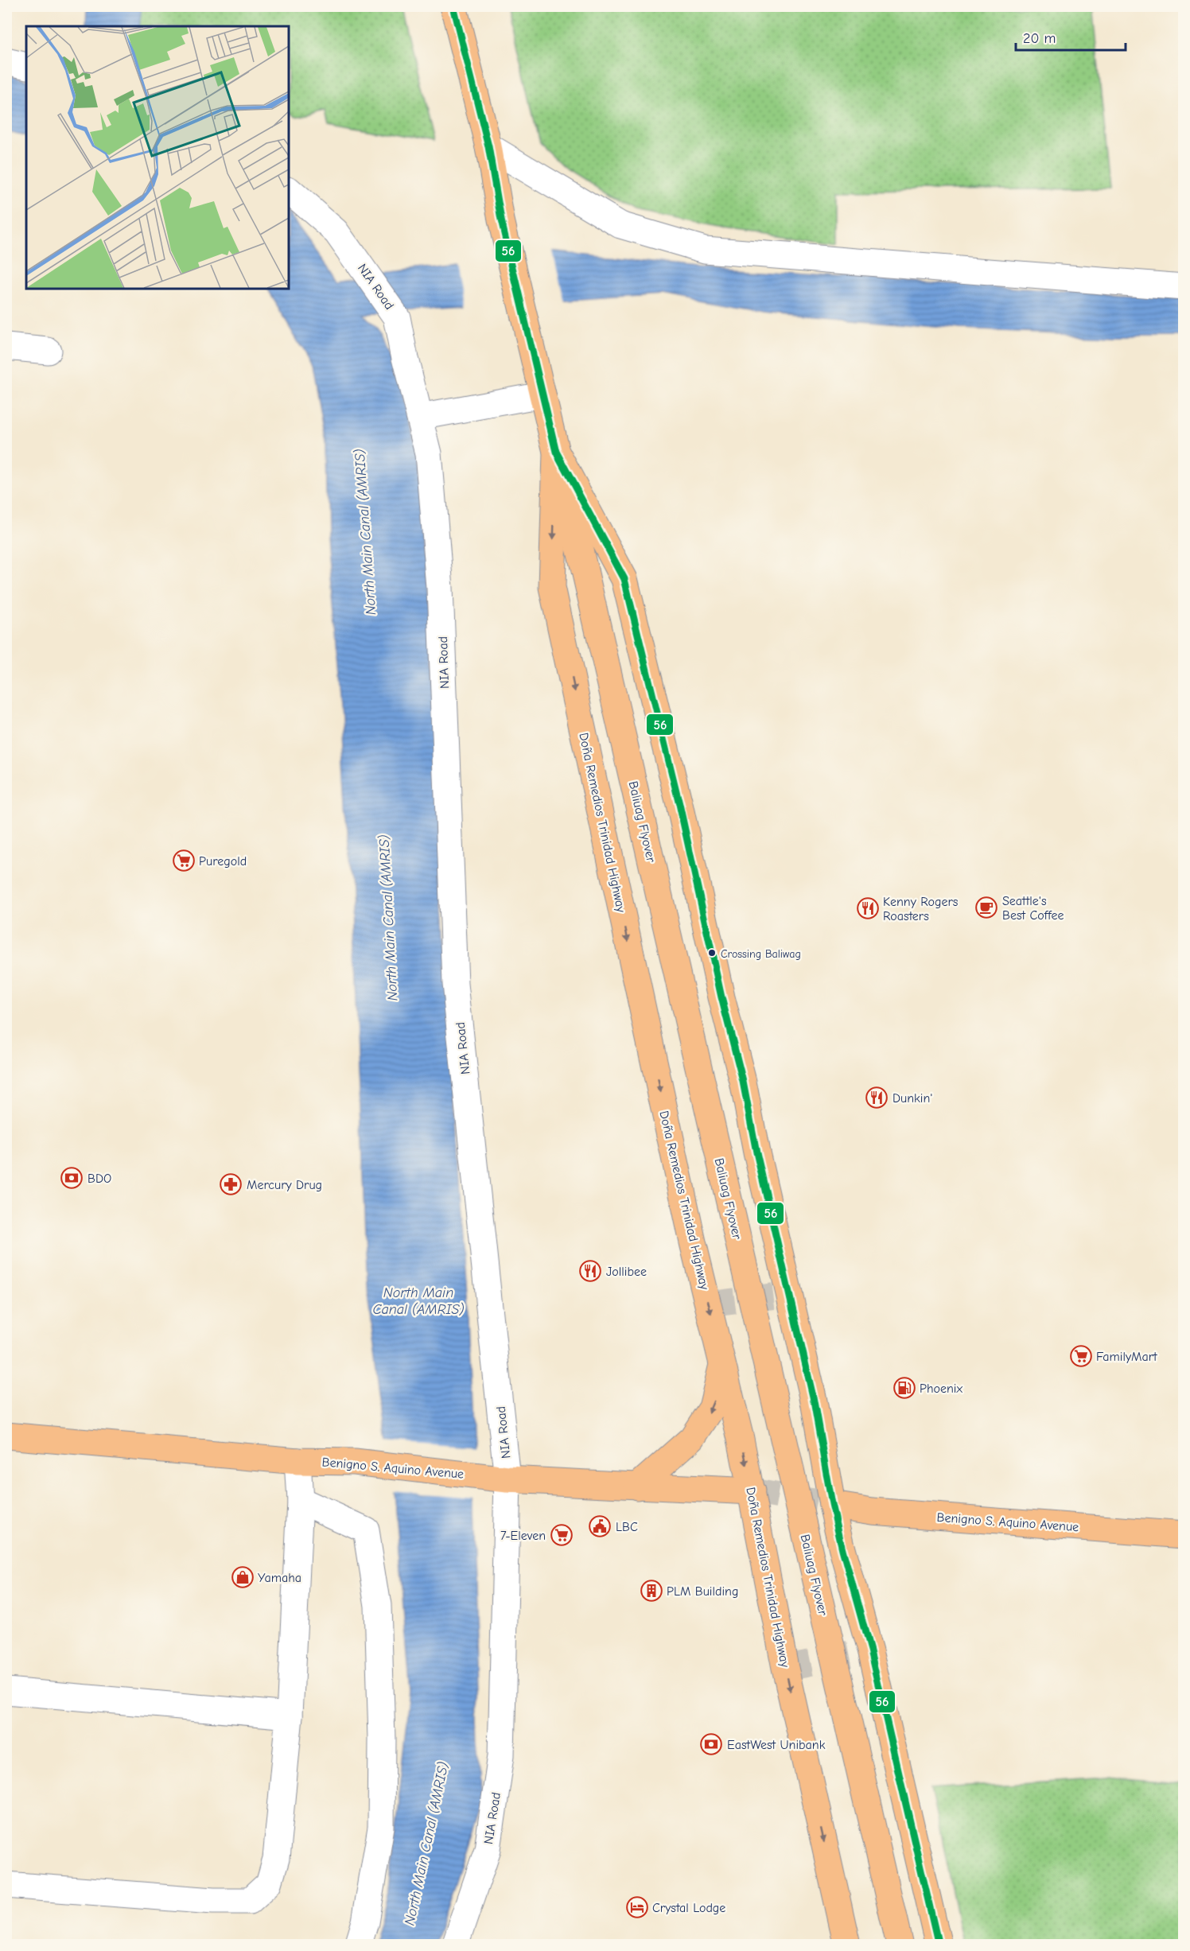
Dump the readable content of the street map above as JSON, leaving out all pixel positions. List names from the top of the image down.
{
  "streets": {
    "main road": ["Baliuag Flyover", "Doña Remedios Trinidad Highway", "Benigno S. Aquino Avenue"],
    "street": ["NIA Road"]
  },
  "crossings": [
    ["NIA Road", "Benigno S. Aquino Avenue"],
    ["Baliuag Flyover", "Doña Remedios Trinidad Highway"],
    ["Doña Remedios Trinidad Highway", "Benigno S. Aquino Avenue"]
  ],
  "water": ["North Main Canal (AMRIS)"],
  "places": {
    "supermarket": ["Puregold", "FamilyMart", "7-Eleven"],
    "cafe": ["Seattle's Best Coffee"],
    "restaurant": ["Kenny Rogers Roasters", "Dunkin'", "Jollibee"],
    "other": ["Crossing Baliwag"],
    "bank": ["BDO", "EastWest Unibank"],
    "pharmacy": ["Mercury Drug"],
    "fuel station": ["Phoenix"],
    "public building": ["LBC"],
    "shop": ["Yamaha"],
    "building": ["PLM Building"],
    "hotel": ["Crystal Lodge"]
  },
  "lines": ["transit line 56"],
  "scale_bar": "20 m"
}
